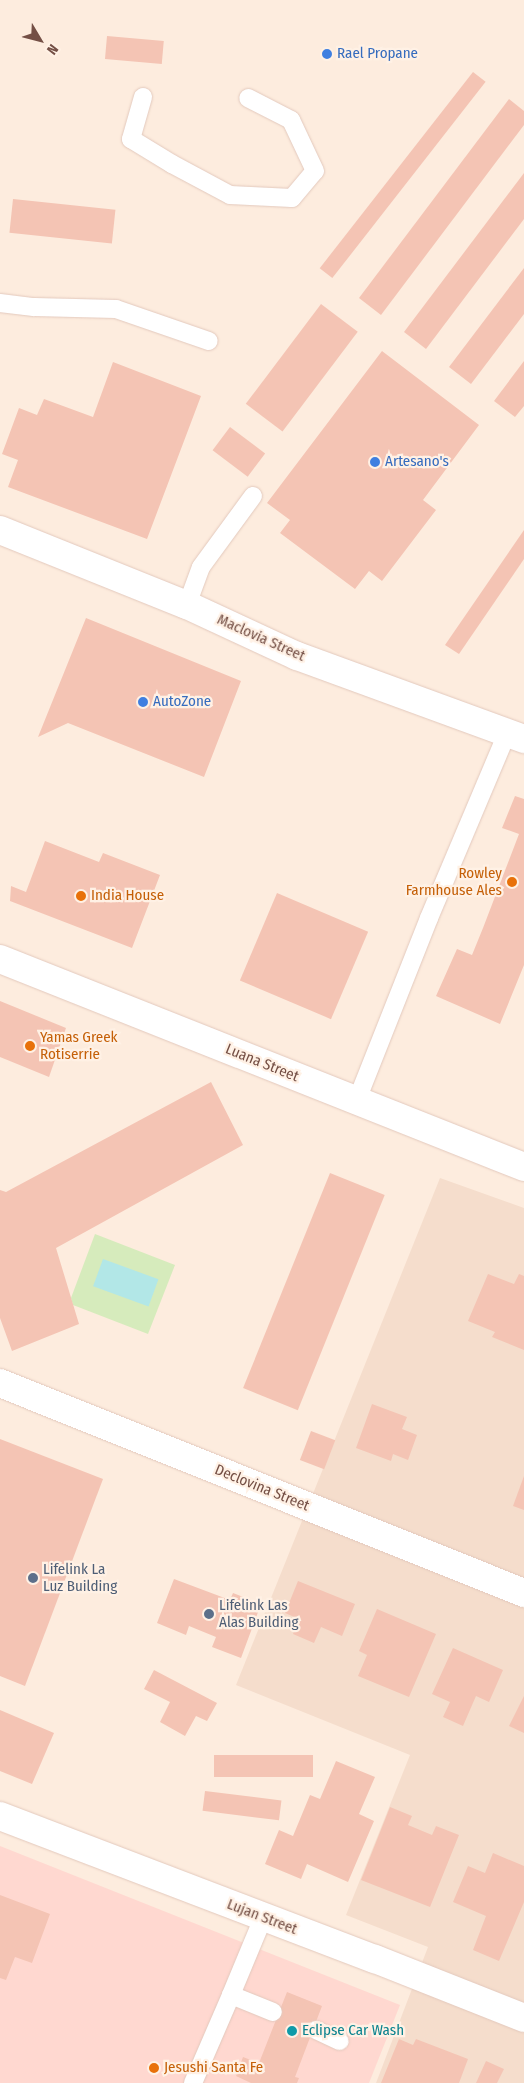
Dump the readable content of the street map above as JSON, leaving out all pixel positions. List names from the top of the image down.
{
  "streets": {
    "street": [
      "Maclovia Street",
      "Luana Street",
      "Declovina Street",
      "Lujan Street"
    ]
  },
  "places": [
    "Rael Propane",
    "Artesano's",
    "AutoZone",
    "Rowley Farmhouse Ales",
    "India House",
    "Yamas Greek Rotiserrie",
    "Lifelink La Luz Building",
    "Lifelink Las Alas Building",
    "Eclipse Car Wash",
    "Jesushi Santa Fe"
  ],
  "north": "bottom right"
}
